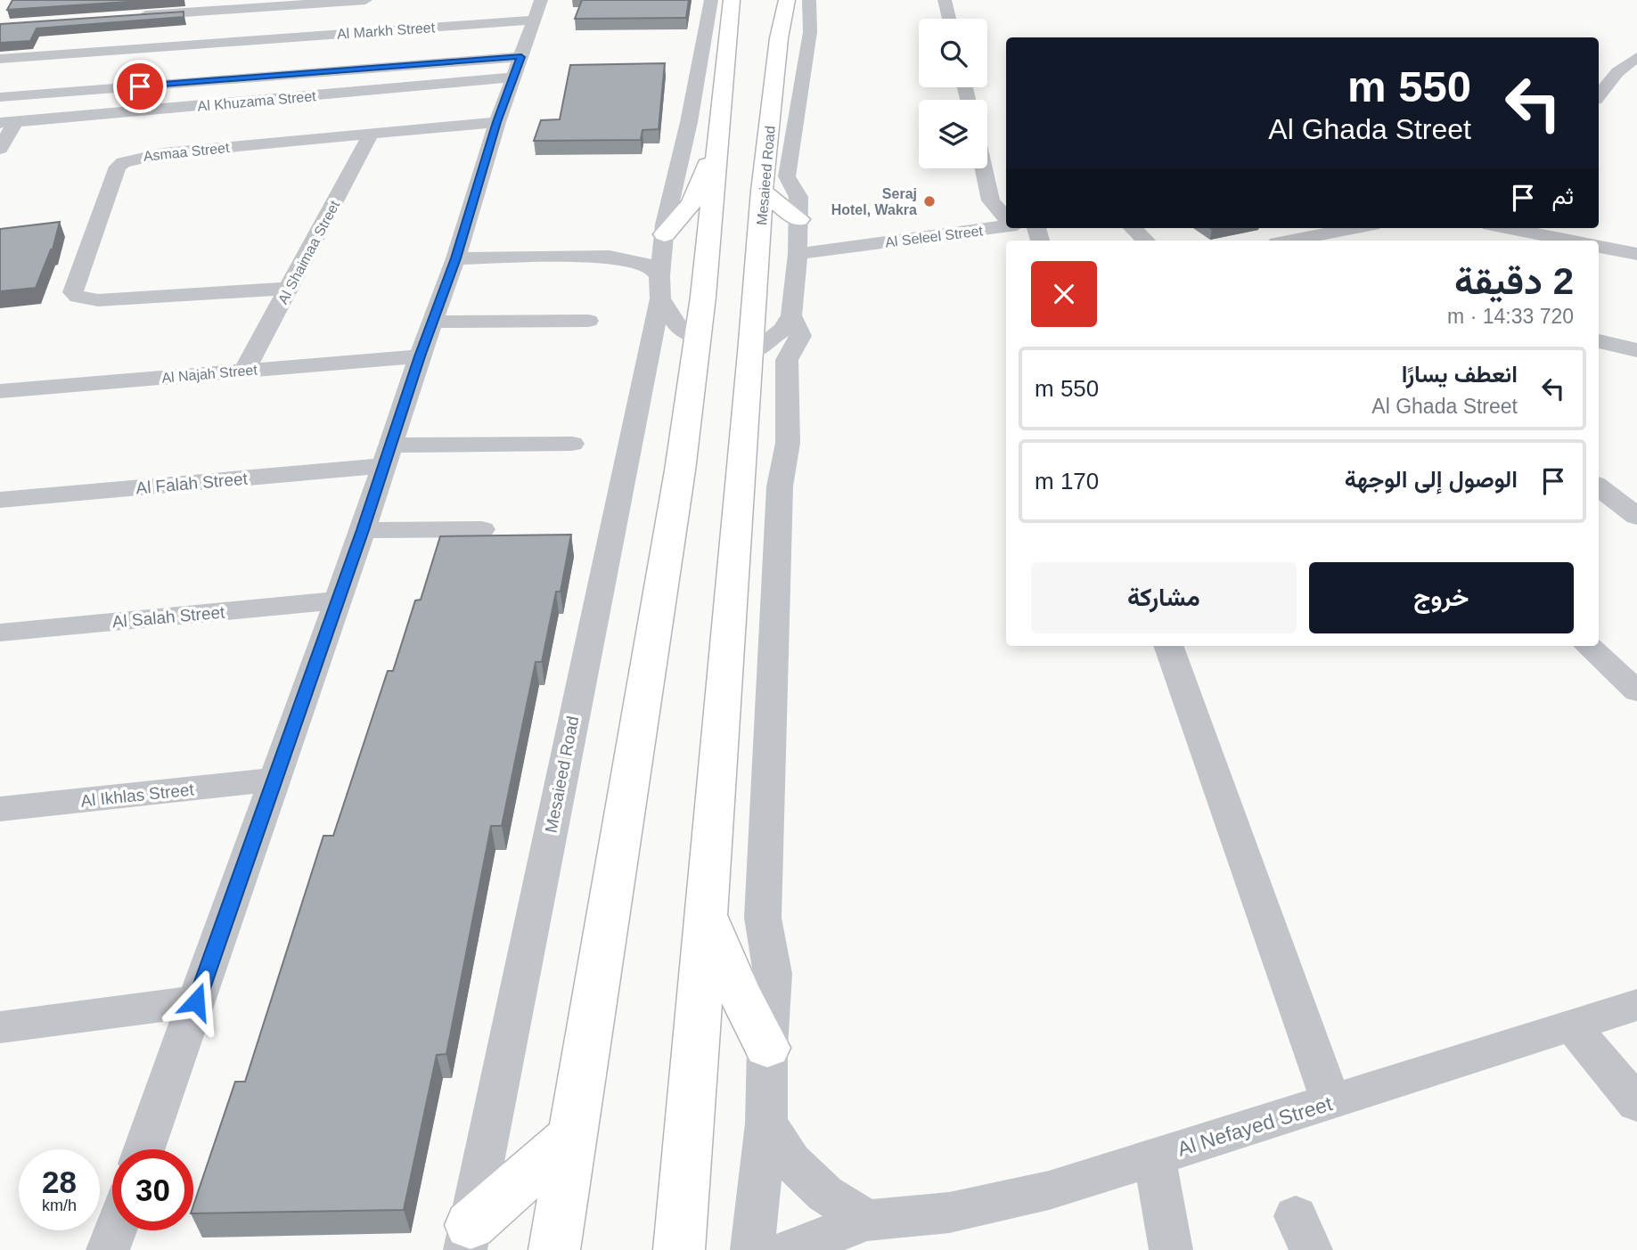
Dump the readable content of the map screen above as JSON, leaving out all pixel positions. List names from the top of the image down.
{
  "streets": {
    "highway": ["Mesaieed Road"],
    "street": [
      "Al Markh Street",
      "Al Khuzama Street",
      "Asmaa Street",
      "Al Seleel Street",
      "Al Shaimaa Street",
      "Al Najah Street",
      "Al Falah Street",
      "Al Salah Street",
      "Al Ikhlas Street",
      "Al Nefayed Street"
    ]
  },
  "crossings": [
    ["Asmaa Street", "Al Shaimaa Street"],
    ["Mesaieed Road", "Al Seleel Street"],
    ["Al Shaimaa Street", "Al Najah Street"]
  ],
  "places": ["Seraj Hotel, Wakra"],
  "page": {
    "turn": ["550 m", "Al Ghada Street"],
    "then": "ثم",
    "heading": ["2 دقيقة", "720 m · 14:33"],
    "list": [
      {
        "name": "انعطف يسارًا",
        "note": "Al Ghada Street",
        "value": "550 m"
      },
      {
        "name": "الوصول إلى الوجهة",
        "value": "170 m"
      }
    ],
    "buttons": ["خروج", "مشاركة"],
    "speed": "28 km/h",
    "limit": "30"
  }
}
